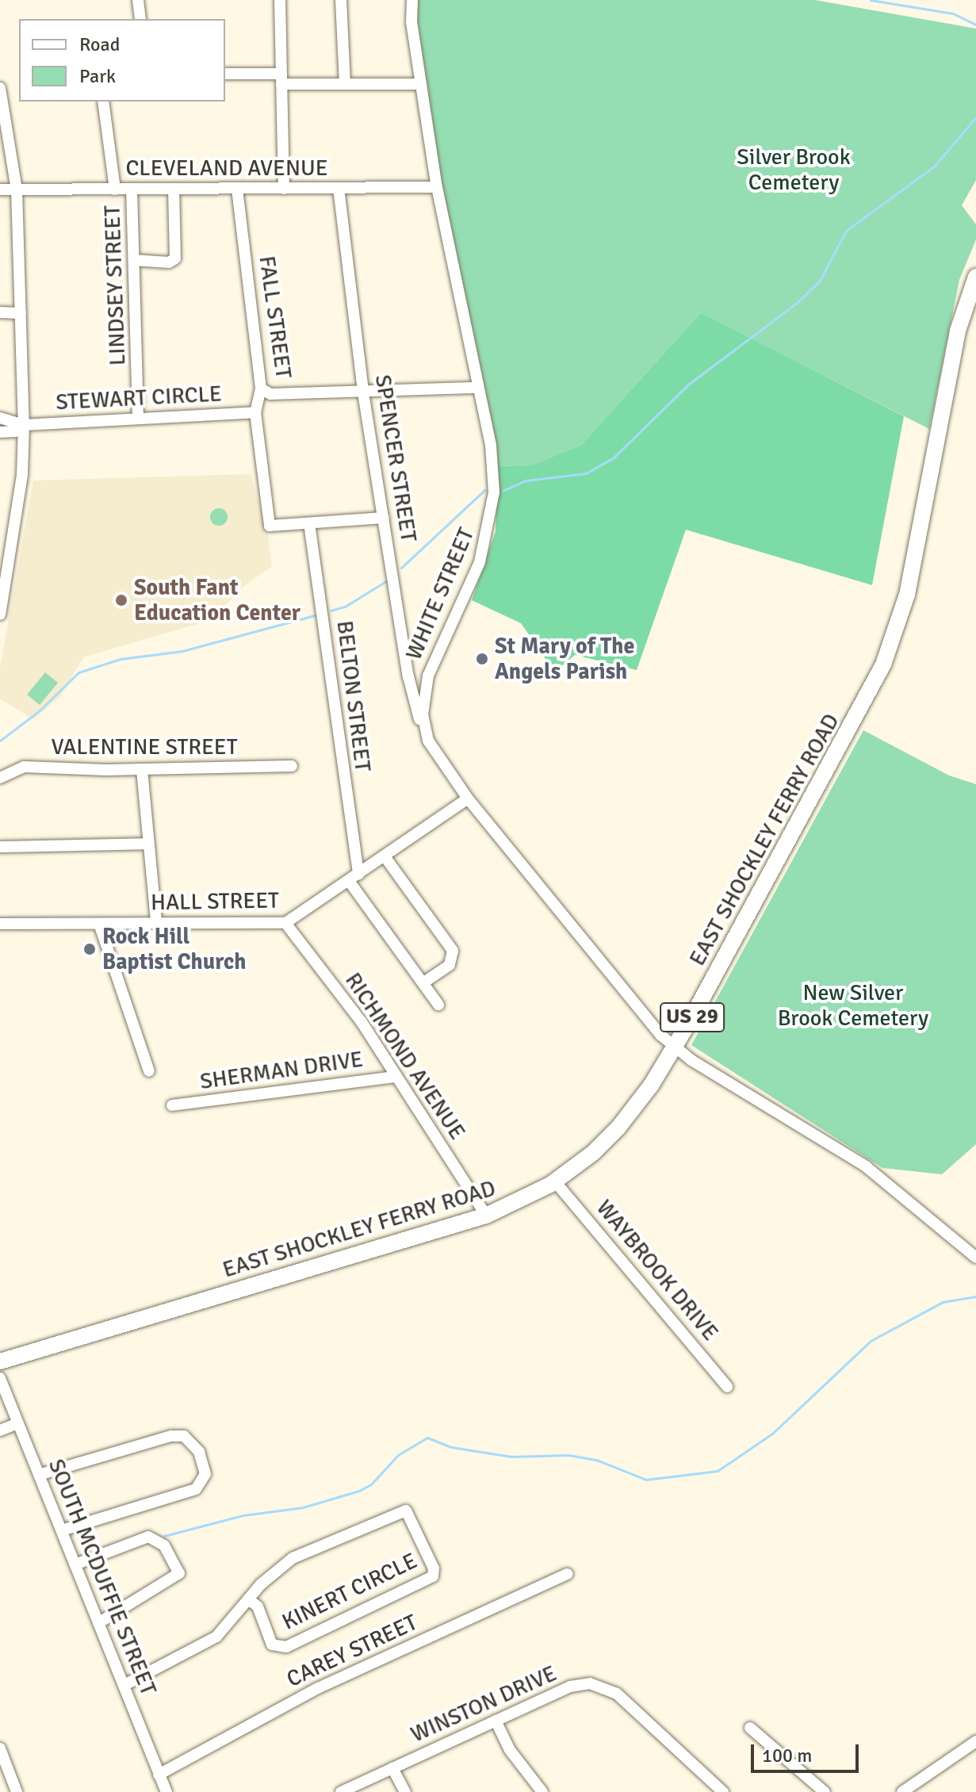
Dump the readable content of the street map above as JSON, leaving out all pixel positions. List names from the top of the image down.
{
  "streets": {
    "highway": ["EAST SHOCKLEY FERRY ROAD", "US 29"],
    "street": [
      "CLEVELAND AVENUE",
      "LINDSEY STREET",
      "FALL STREET",
      "STEWART CIRCLE",
      "SPENCER STREET",
      "WHITE STREET",
      "BELTON STREET",
      "VALENTINE STREET",
      "HALL STREET",
      "RICHMOND AVENUE",
      "SHERMAN DRIVE",
      "WAYBROOK DRIVE",
      "SOUTH MCDUFFIE STREET",
      "KINERT CIRCLE",
      "CAREY STREET",
      "WINSTON DRIVE"
    ]
  },
  "crossings": [
    ["CLEVELAND AVENUE", "LINDSEY STREET"],
    ["CLEVELAND AVENUE", "FALL STREET"],
    ["CLEVELAND AVENUE", "SPENCER STREET"],
    ["CLEVELAND AVENUE", "WHITE STREET"],
    ["LINDSEY STREET", "STEWART CIRCLE"],
    ["FALL STREET", "SPENCER STREET"],
    ["FALL STREET", "WHITE STREET"],
    ["SPENCER STREET", "WHITE STREET"],
    ["WHITE STREET", "EAST SHOCKLEY FERRY ROAD"],
    ["WHITE STREET", "HALL STREET"],
    ["BELTON STREET", "HALL STREET"],
    ["EAST SHOCKLEY FERRY ROAD", "RICHMOND AVENUE"],
    ["EAST SHOCKLEY FERRY ROAD", "WAYBROOK DRIVE"],
    ["HALL STREET", "RICHMOND AVENUE"],
    ["RICHMOND AVENUE", "SHERMAN DRIVE"],
    ["SOUTH MCDUFFIE STREET", "KINERT CIRCLE"],
    ["SOUTH MCDUFFIE STREET", "CAREY STREET"]
  ],
  "parks": ["Silver Brook Cemetery", "New Silver Brook Cemetery"],
  "places": ["South Fant Education Center", "St Mary of The Angels Parish", "Rock Hill Baptist Church"],
  "legend": ["Road", "Park"],
  "scale_bar": "100 m"
}
